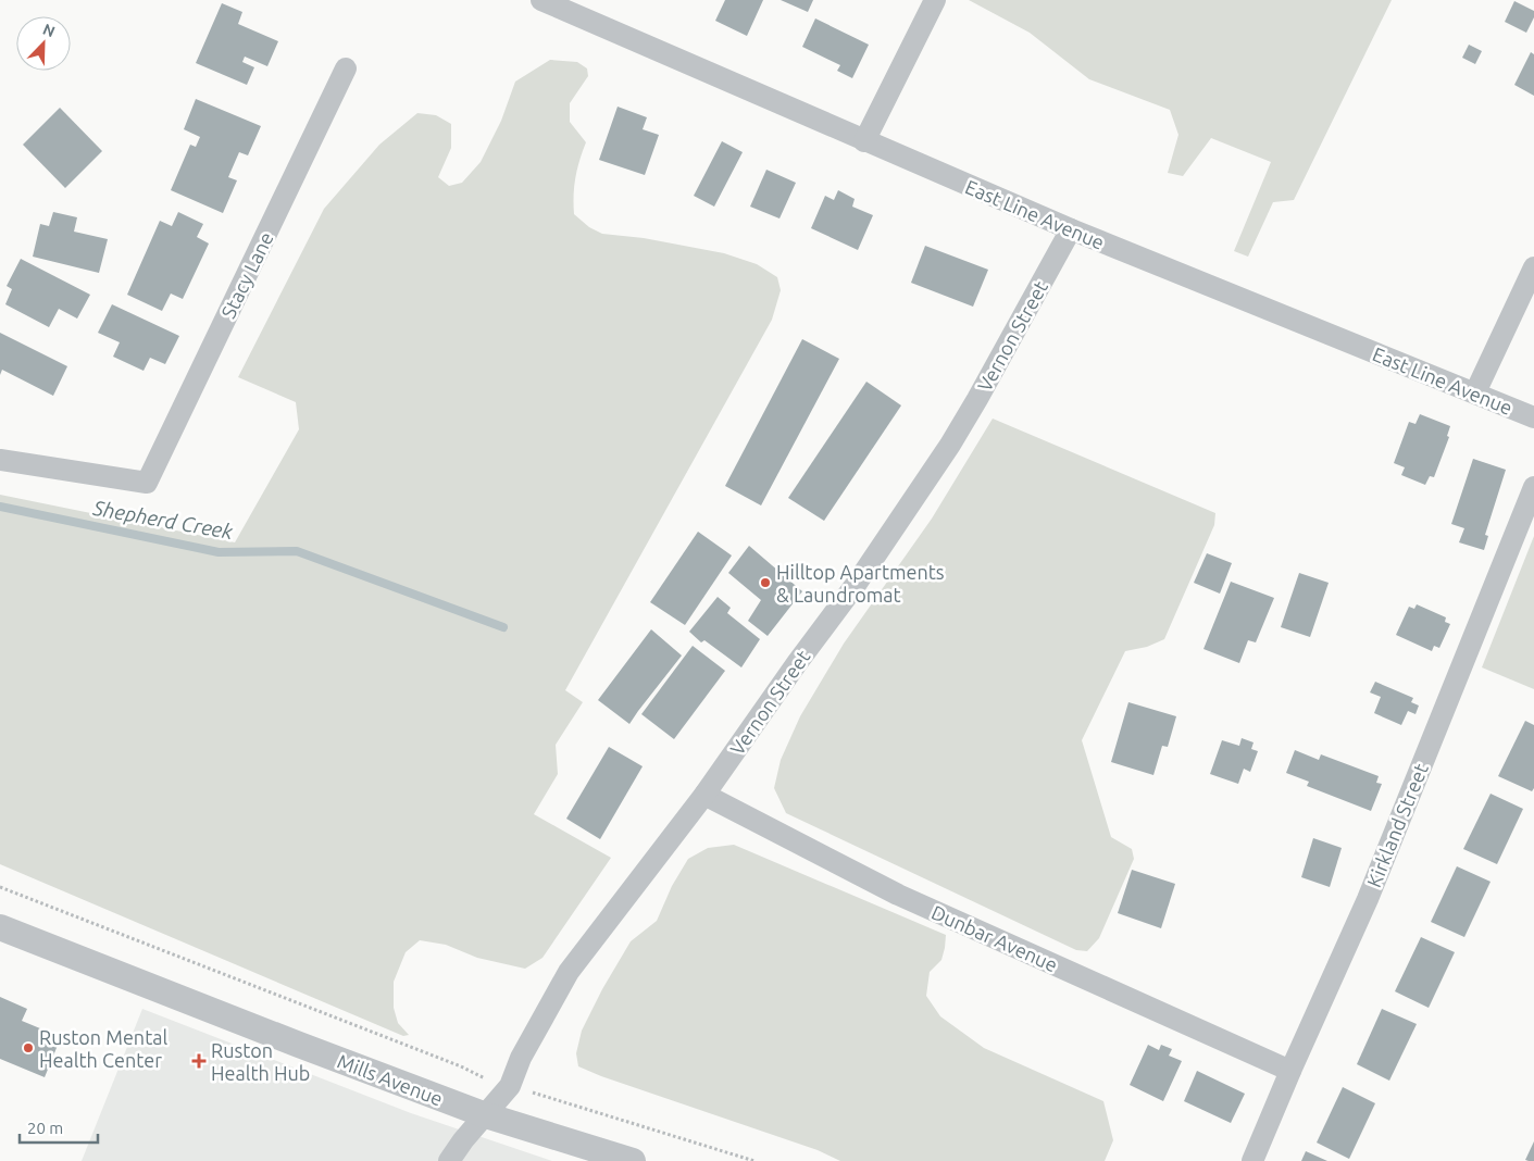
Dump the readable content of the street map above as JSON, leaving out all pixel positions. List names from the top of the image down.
{
  "streets": {
    "street": [
      "East Line Avenue",
      "Stacy Lane",
      "Vernon Street",
      "Kirkland Street",
      "Dunbar Avenue",
      "Mills Avenue"
    ]
  },
  "crossings": [
    ["East Line Avenue", "Vernon Street"],
    ["Vernon Street", "Dunbar Avenue"],
    ["Vernon Street", "Mills Avenue"],
    ["Kirkland Street", "Dunbar Avenue"]
  ],
  "water": ["Shepherd Creek"],
  "places": {
    "other": ["Hilltop Apartments & Laundromat", "Ruston Mental Health Center"],
    "health": ["Ruston Health Hub"]
  },
  "scale_bar": "20 m",
  "north": "top right"
}
